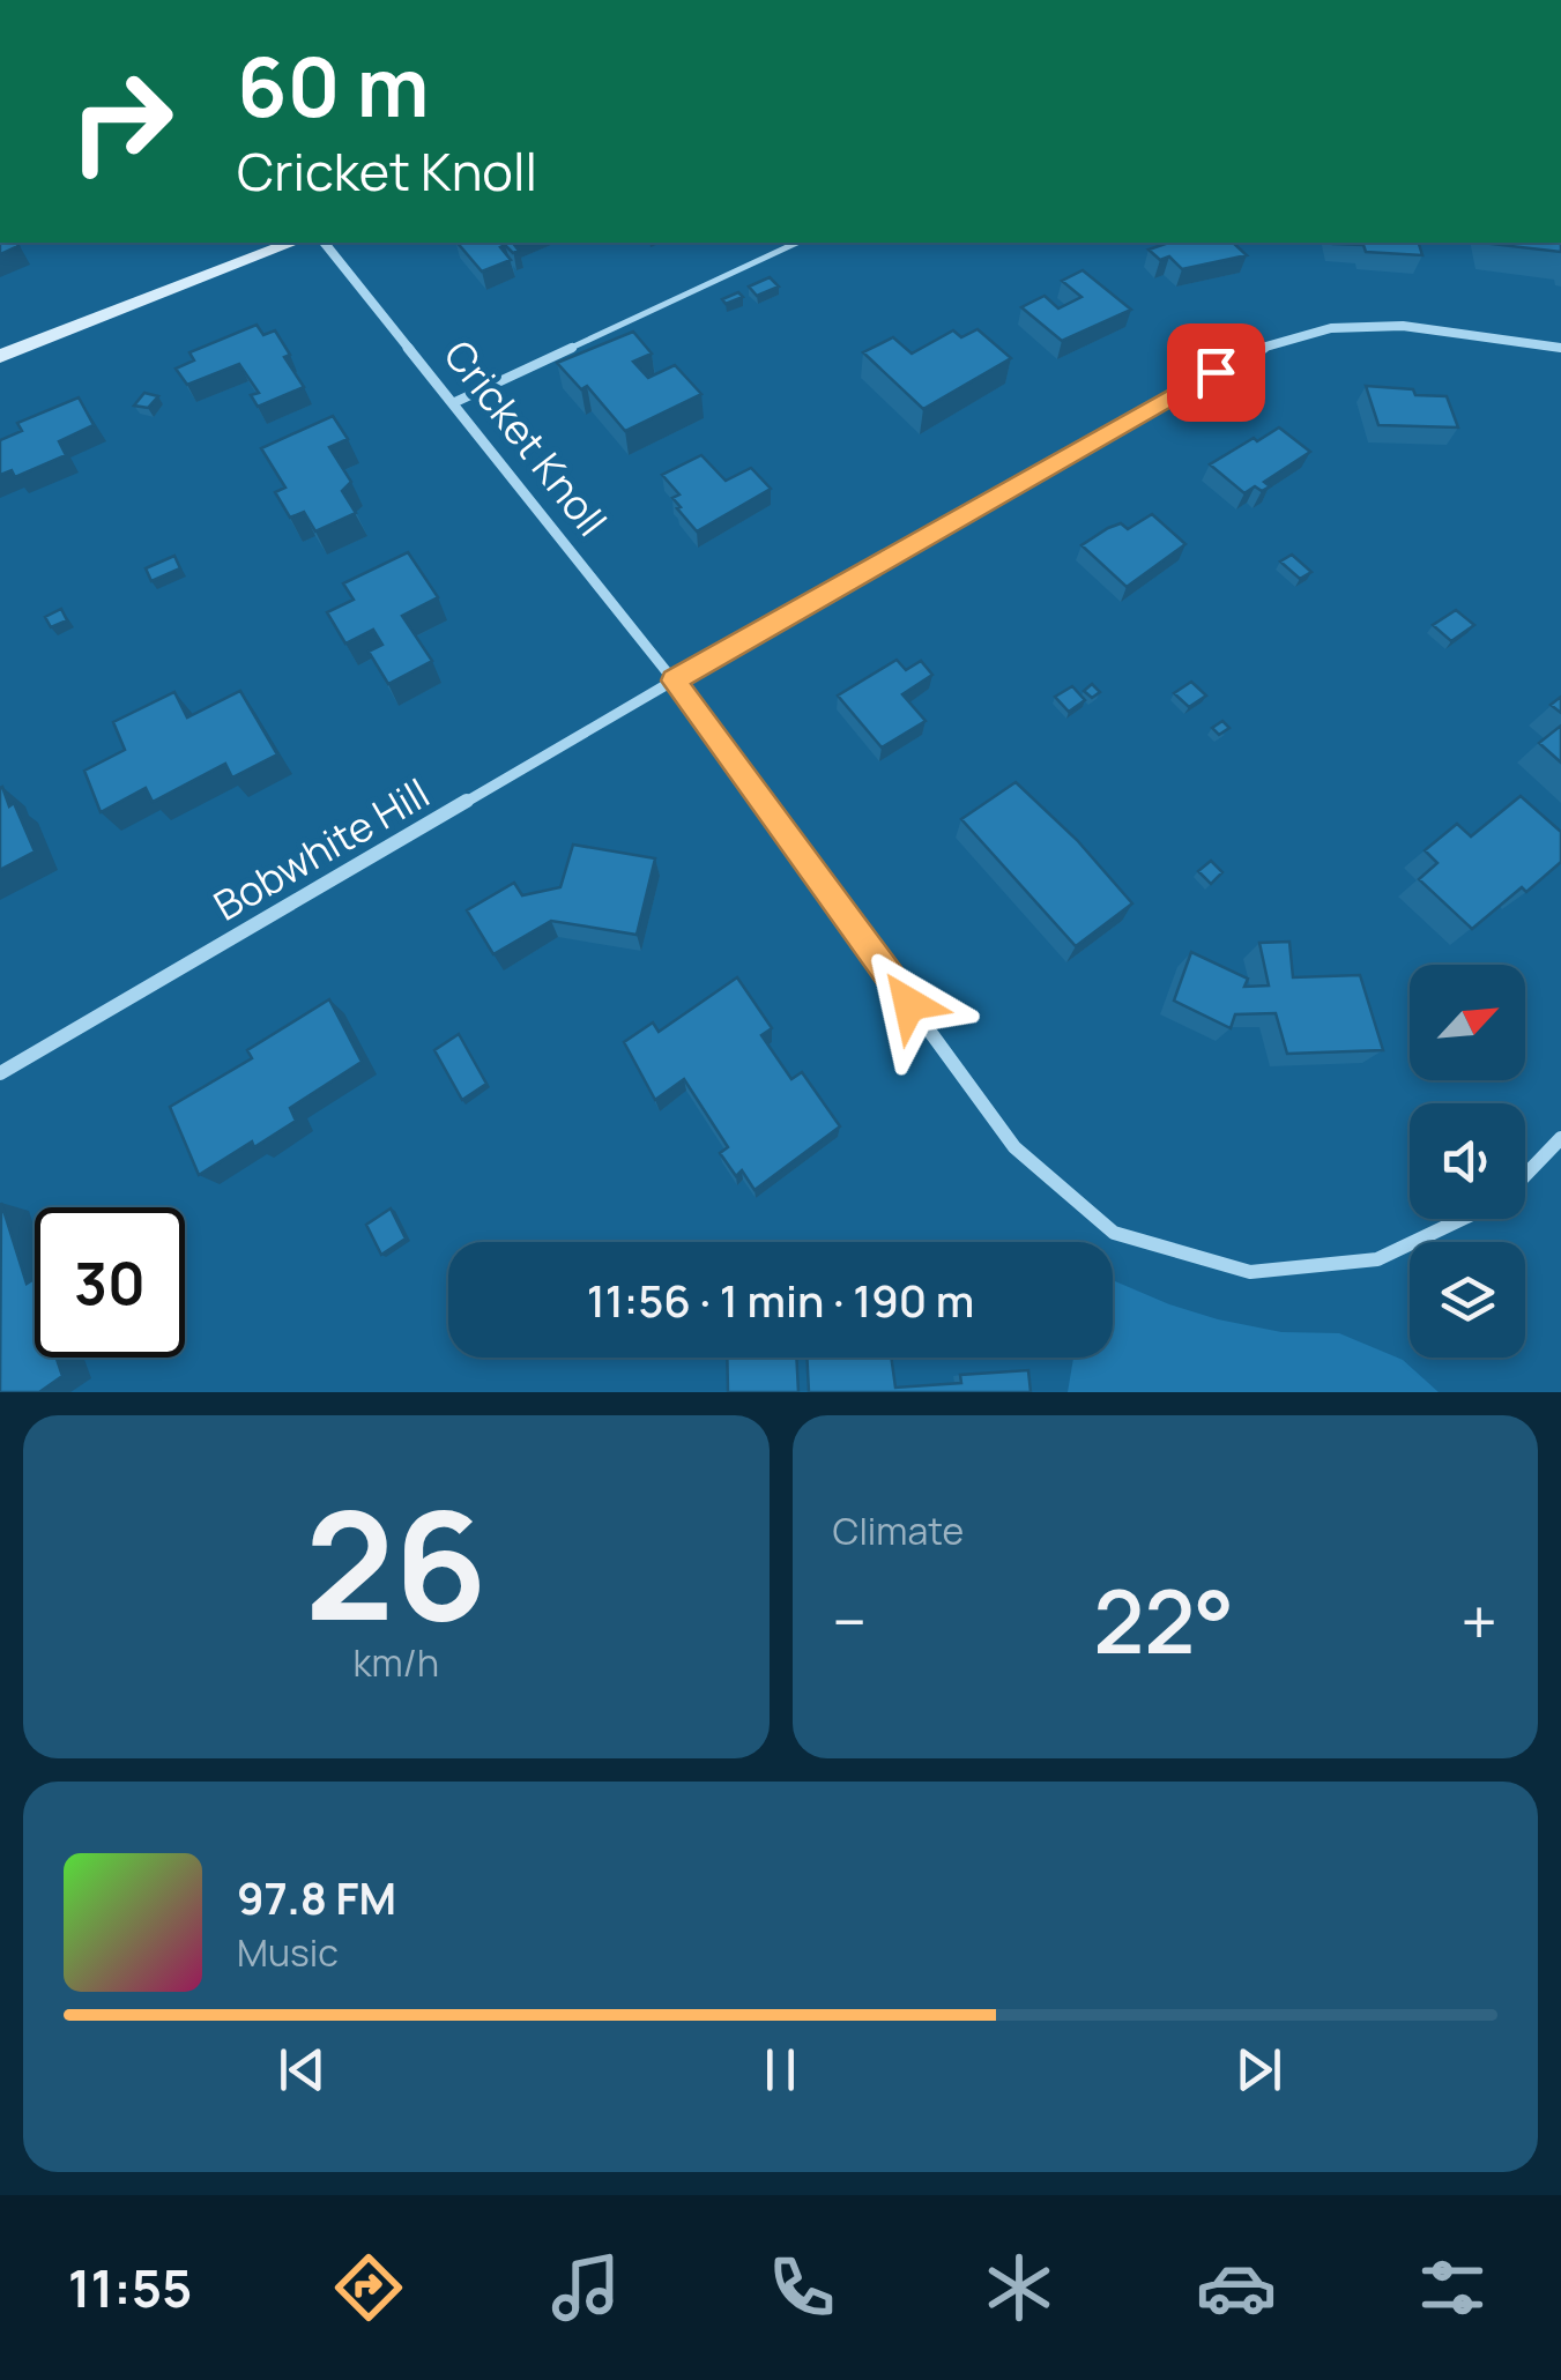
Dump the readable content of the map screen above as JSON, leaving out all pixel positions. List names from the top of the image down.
{
  "streets": {
    "street": ["Cricket Knoll", "Bobwhite Hill"]
  },
  "crossings": [
    ["Cricket Knoll", "Bobwhite Hill"]
  ],
  "north": "top right",
  "page": {
    "turn": ["60 m", "Cricket Knoll"],
    "limit": "30",
    "trip": "11:56 · 1 min · 190 m",
    "tile": [
      ["26", "km/h"],
      "Climate"
    ],
    "heat": ["−", "22°", "+"],
    "song": ["97.8 FM", "Music"],
    "tabs": "11:55"
  }
}
